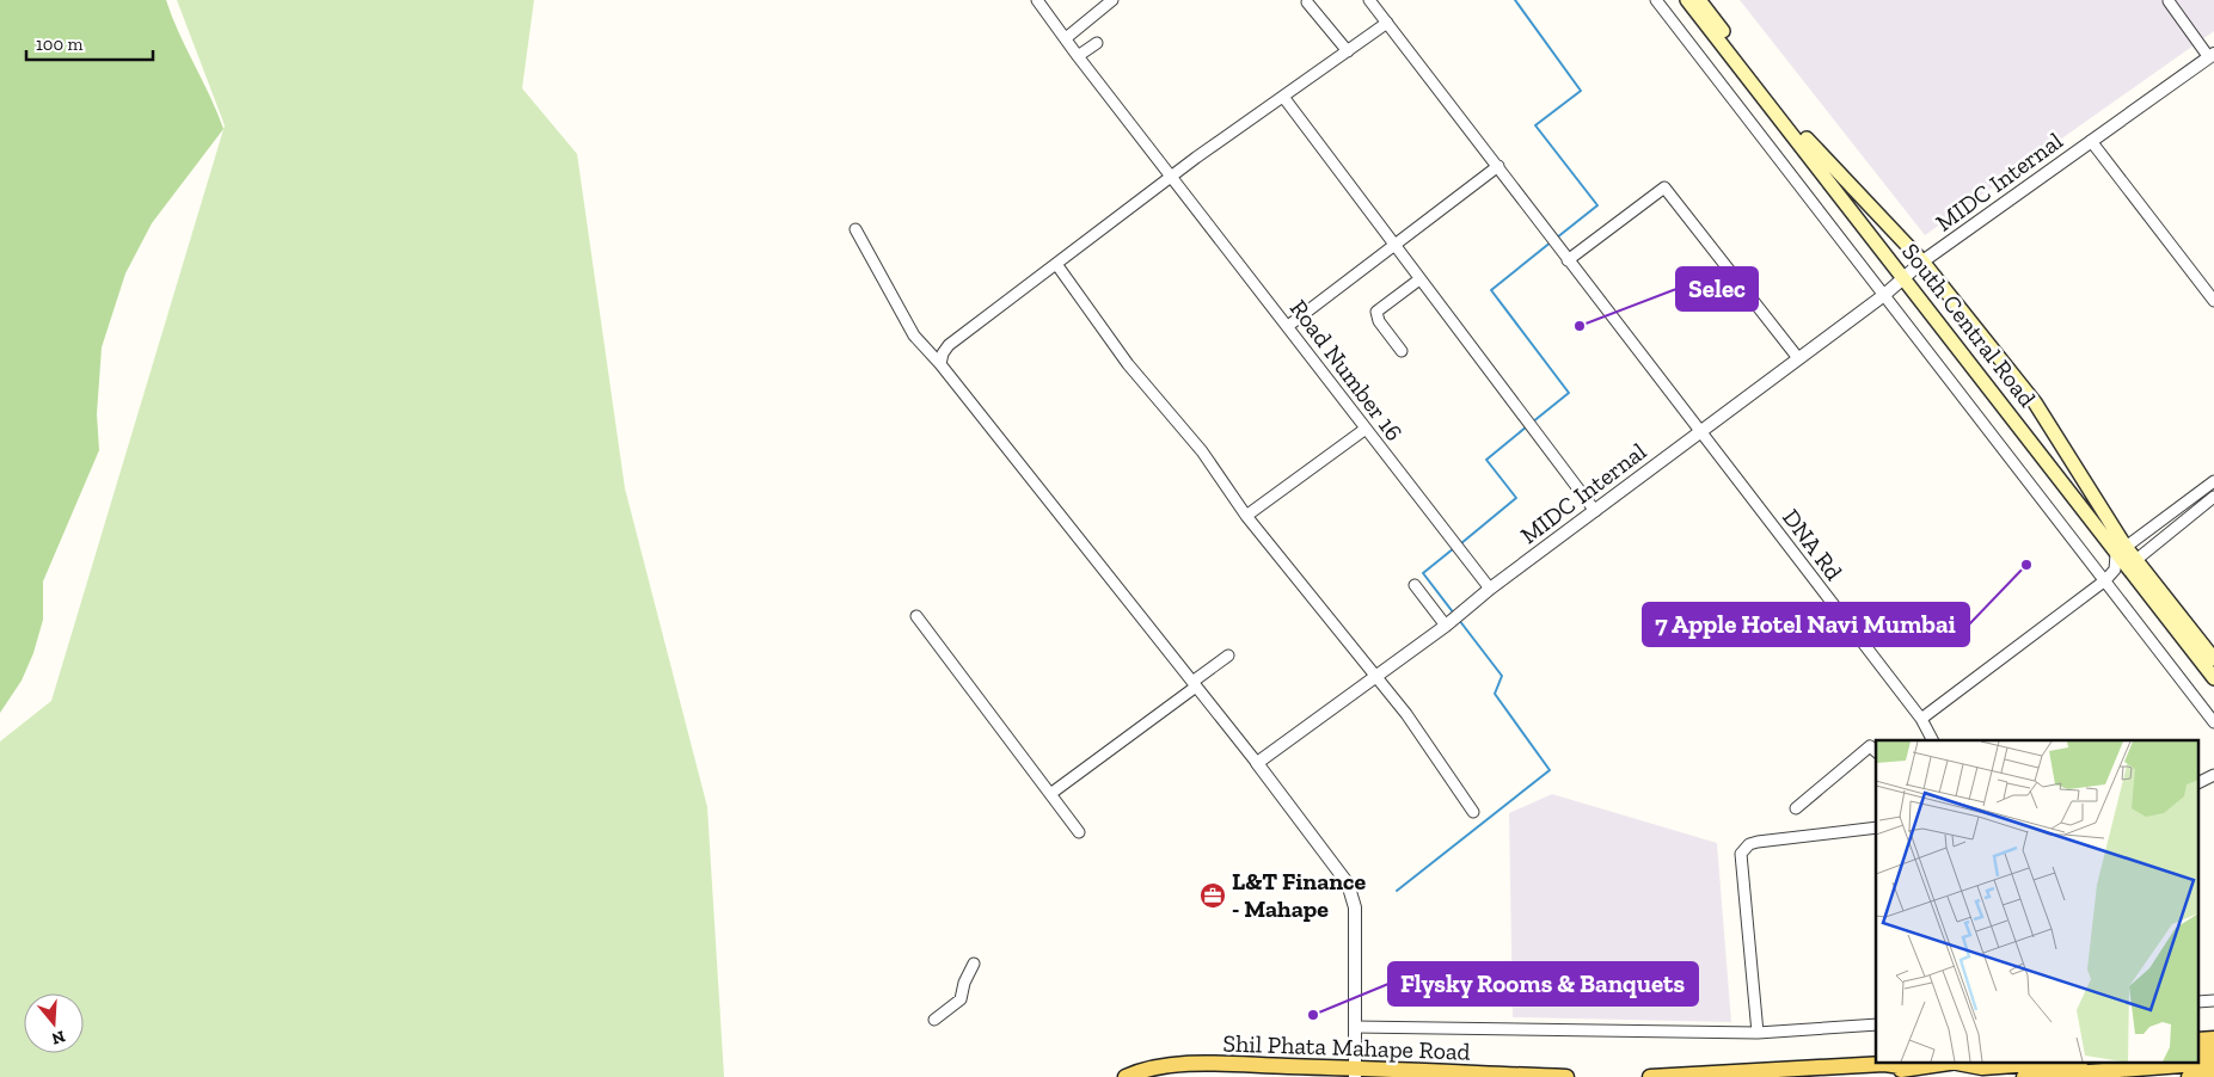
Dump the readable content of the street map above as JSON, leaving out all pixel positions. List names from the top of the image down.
{
  "streets": {
    "main road": ["South Central Road", "Shil Phata Mahape Road"],
    "street": ["MIDC Internal", "Road Number 16", "DNA Rd"]
  },
  "crossings": [
    ["MIDC Internal", "South Central Road"],
    ["MIDC Internal", "Road Number 16"],
    ["MIDC Internal", "DNA Rd"]
  ],
  "places": {
    "other": ["Selec", "7 Apple Hotel Navi Mumbai", "Flysky Rooms & Banquets"],
    "office": ["L&T Finance - Mahape"]
  },
  "scale_bar": "100 m",
  "north": "bottom"
}
